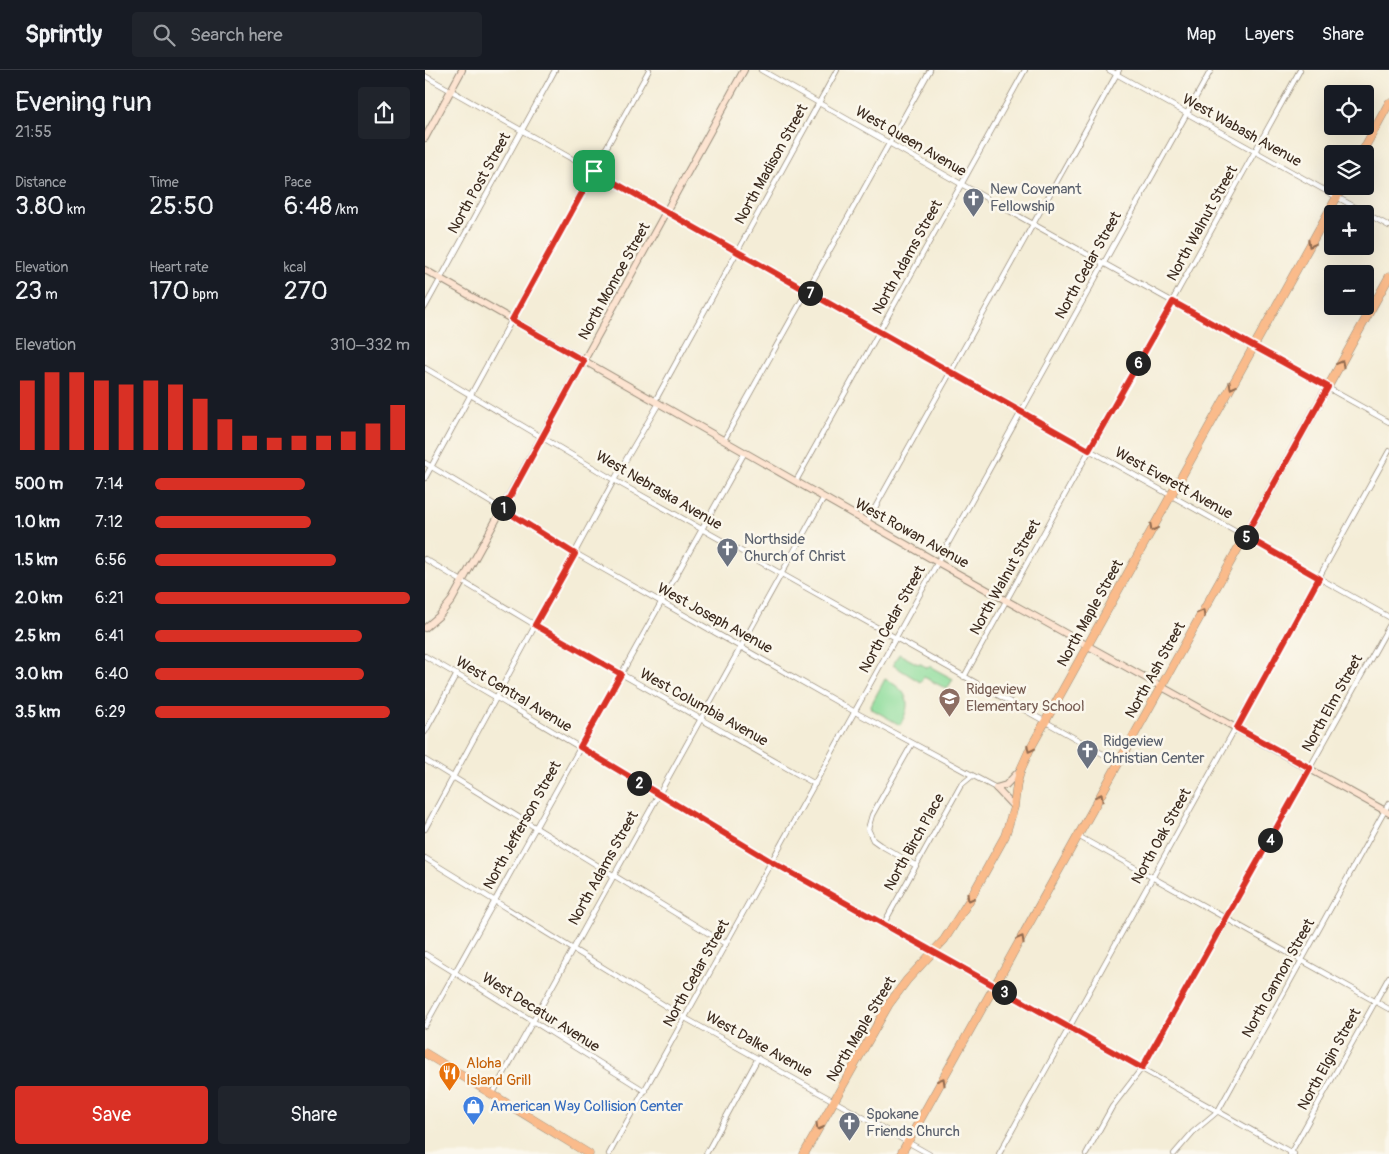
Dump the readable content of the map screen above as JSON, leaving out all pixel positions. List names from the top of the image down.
{
  "streets": {
    "main road": ["North Maple Street", "North Ash Street"],
    "street": [
      "West Wabash Avenue",
      "West Queen Avenue",
      "North Madison Street",
      "North Post Street",
      "North Walnut Street",
      "North Adams Street",
      "North Cedar Street",
      "North Monroe Street",
      "West Everett Avenue",
      "West Nebraska Avenue",
      "West Rowan Avenue",
      "West Joseph Avenue",
      "West Central Avenue",
      "North Elm Street",
      "West Columbia Avenue",
      "North Jefferson Street",
      "North Oak Street",
      "North Birch Place",
      "North Cannon Street",
      "West Decatur Avenue",
      "West Dalke Avenue",
      "North Elgin Street"
    ]
  },
  "crossings": [
    ["West Wabash Avenue", "North Walnut Street"],
    ["West Wabash Avenue", "North Cedar Street"],
    ["West Wabash Avenue", "North Maple Street"],
    ["West Queen Avenue", "North Madison Street"],
    ["West Queen Avenue", "North Walnut Street"],
    ["West Queen Avenue", "North Adams Street"],
    ["West Queen Avenue", "North Cedar Street"],
    ["West Queen Avenue", "North Maple Street"],
    ["West Queen Avenue", "North Ash Street"],
    ["North Madison Street", "West Everett Avenue"],
    ["North Madison Street", "West Nebraska Avenue"],
    ["North Madison Street", "West Rowan Avenue"],
    ["North Madison Street", "West Joseph Avenue"],
    ["North Madison Street", "West Central Avenue"],
    ["North Madison Street", "West Columbia Avenue"],
    ["North Post Street", "West Everett Avenue"],
    ["North Post Street", "West Rowan Avenue"],
    ["North Walnut Street", "West Everett Avenue"],
    ["North Walnut Street", "West Nebraska Avenue"],
    ["North Walnut Street", "West Rowan Avenue"],
    ["North Adams Street", "West Everett Avenue"],
    ["North Adams Street", "West Nebraska Avenue"],
    ["North Adams Street", "West Rowan Avenue"],
    ["North Adams Street", "West Joseph Avenue"],
    ["North Adams Street", "West Central Avenue"],
    ["North Adams Street", "West Columbia Avenue"],
    ["North Adams Street", "West Decatur Avenue"],
    ["North Adams Street", "West Dalke Avenue"],
    ["North Cedar Street", "West Everett Avenue"],
    ["North Cedar Street", "West Nebraska Avenue"],
    ["North Cedar Street", "West Rowan Avenue"],
    ["North Cedar Street", "West Joseph Avenue"],
    ["North Cedar Street", "West Central Avenue"],
    ["North Cedar Street", "West Columbia Avenue"],
    ["North Cedar Street", "West Decatur Avenue"],
    ["North Cedar Street", "West Dalke Avenue"],
    ["North Monroe Street", "West Everett Avenue"],
    ["North Monroe Street", "West Nebraska Avenue"],
    ["North Monroe Street", "West Rowan Avenue"],
    ["North Monroe Street", "West Joseph Avenue"],
    ["North Monroe Street", "West Columbia Avenue"],
    ["West Everett Avenue", "North Maple Street"],
    ["West Everett Avenue", "North Ash Street"],
    ["West Everett Avenue", "North Oak Street"],
    ["West Nebraska Avenue", "North Maple Street"],
    ["West Nebraska Avenue", "North Ash Street"],
    ["West Nebraska Avenue", "North Jefferson Street"],
    ["West Rowan Avenue", "North Maple Street"],
    ["West Rowan Avenue", "North Ash Street"],
    ["West Rowan Avenue", "North Elm Street"],
    ["West Rowan Avenue", "North Jefferson Street"],
    ["West Rowan Avenue", "North Oak Street"],
    ["West Rowan Avenue", "North Cannon Street"],
    ["North Maple Street", "West Central Avenue"],
    ["North Maple Street", "West Dalke Avenue"],
    ["West Joseph Avenue", "North Jefferson Street"],
    ["West Joseph Avenue", "North Birch Place"],
    ["North Ash Street", "West Central Avenue"],
    ["North Ash Street", "West Dalke Avenue"],
    ["West Central Avenue", "North Elm Street"],
    ["West Central Avenue", "North Jefferson Street"],
    ["West Central Avenue", "North Oak Street"],
    ["West Central Avenue", "North Birch Place"],
    ["West Central Avenue", "North Cannon Street"],
    ["West Central Avenue", "North Elgin Street"],
    ["West Columbia Avenue", "North Jefferson Street"],
    ["North Jefferson Street", "West Decatur Avenue"],
    ["North Jefferson Street", "West Dalke Avenue"]
  ],
  "one_way": ["North Maple Street", "North Ash Street"],
  "places": {
    "church": [
      "New Covenant Fellowship",
      "Northside Church of Christ",
      "Ridgeview Christian Center",
      "Spokane Friends Church"
    ],
    "school or university": ["Ridgeview Elementary School"],
    "restaurant": ["Aloha Island Grill"],
    "shop": ["American Way Collision Center"]
  },
  "page": {
    "header": "Sprintly",
    "search": "Search here",
    "nav": ["Map", "Layers", "Share"],
    "heading": ["Evening run", "21:55"],
    "map_buttons": ["+", "−"],
    "stats": [
      ["Distance", "3.80 km"],
      ["Time", "25:50"],
      ["Pace", "6:48 /km"],
      ["Elevation", "23 m"],
      ["Heart rate", "170 bpm"],
      ["kcal", "270"]
    ],
    "pins": [
      "7",
      "6",
      "1",
      "5",
      "2",
      "4",
      "3"
    ],
    "chart": ["Elevation", "310–332 m"],
    "list": [
      {
        "name": "500 m",
        "note": "7:14"
      },
      {
        "name": "1.0 km",
        "note": "7:12"
      },
      {
        "name": "1.5 km",
        "note": "6:56"
      },
      {
        "name": "2.0 km",
        "note": "6:21"
      },
      {
        "name": "2.5 km",
        "note": "6:41"
      },
      {
        "name": "3.0 km",
        "note": "6:40"
      },
      {
        "name": "3.5 km",
        "note": "6:29"
      }
    ],
    "buttons": ["Save", "Share"]
  }
}
